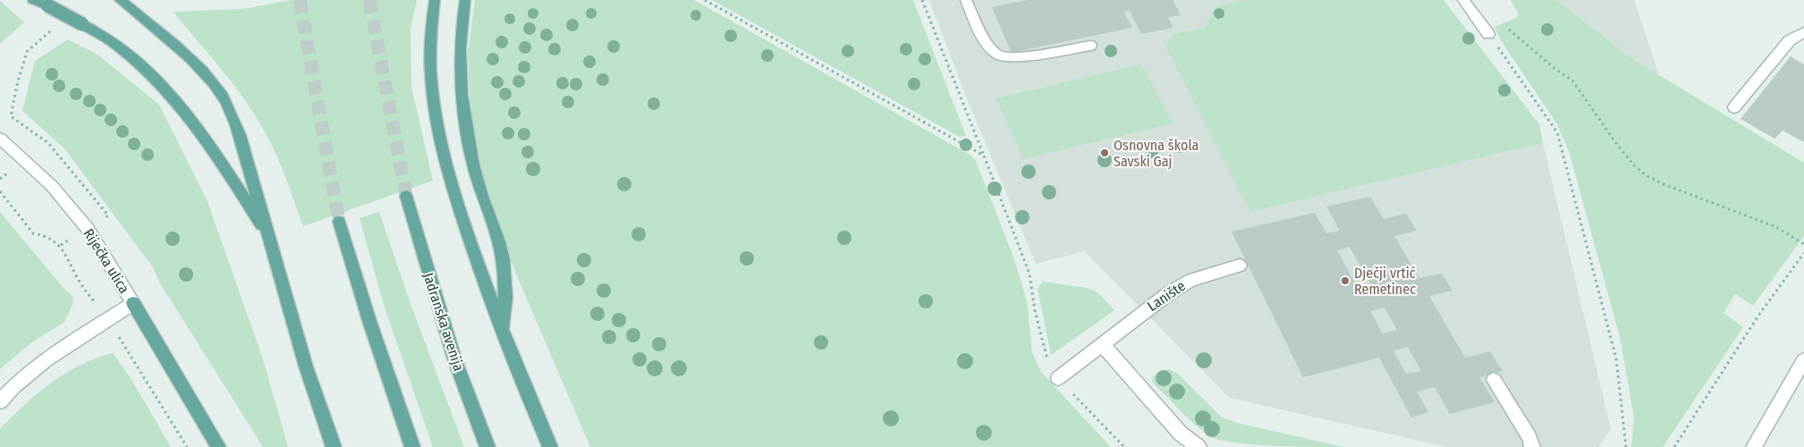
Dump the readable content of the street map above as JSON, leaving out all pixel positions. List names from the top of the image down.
{
  "streets": {
    "main road": ["Jadranska avenija"],
    "street": ["Riječka ulica", "Lanište"]
  },
  "places": ["Osnovna škola Savski Gaj", "Dječji vrtić Remetinec"]
}
